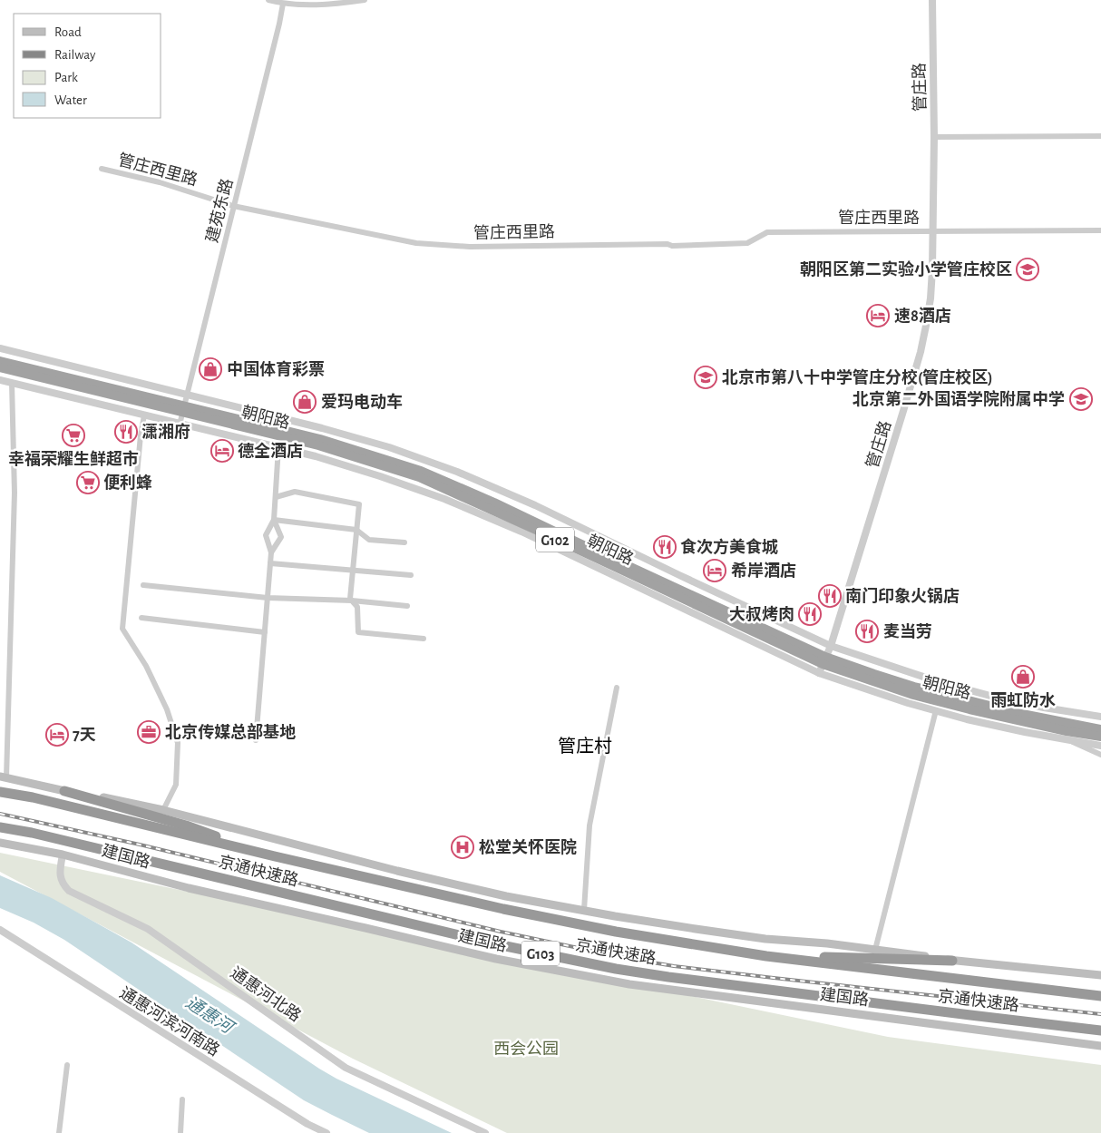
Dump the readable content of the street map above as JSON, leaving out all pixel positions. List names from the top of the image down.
{
  "streets": {
    "highway": [
      "朝阳路",
      "G102",
      "京通快速路",
      "G103"
    ],
    "main road": ["建国路"],
    "street": [
      "管庄路",
      "管庄西里路",
      "建苑东路",
      "通惠河北路",
      "通惠河滨河南路"
    ]
  },
  "crossings": [
    ["管庄路", "管庄西里路"],
    ["管庄路", "朝阳路"],
    ["管庄西里路", "建苑东路"],
    ["建苑东路", "朝阳路"],
    ["建国路", "通惠河北路"]
  ],
  "districts": ["管庄村"],
  "water": ["通惠河"],
  "parks": ["西会公园"],
  "places": {
    "school or university": ["朝阳区第二实验小学管庄校区", "北京市第八十中学管庄分校(管庄校区)", "北京第二外国语学院附属中学"],
    "hotel": [
      "速8酒店",
      "德全酒店",
      "希岸酒店",
      "7天"
    ],
    "shop": ["中国体育彩票", "爱玛电动车", "雨虹防水"],
    "restaurant": [
      "潇湘府",
      "食次方美食城",
      "南门印象火锅店",
      "大叔烤肉",
      "麦当劳"
    ],
    "supermarket": ["幸福荣耀生鲜超市", "便利蜂"],
    "office": ["北京传媒总部基地"],
    "hospital": ["松堂关怀医院"]
  },
  "legend": [
    "Road",
    "Railway",
    "Park",
    "Water"
  ]
}
